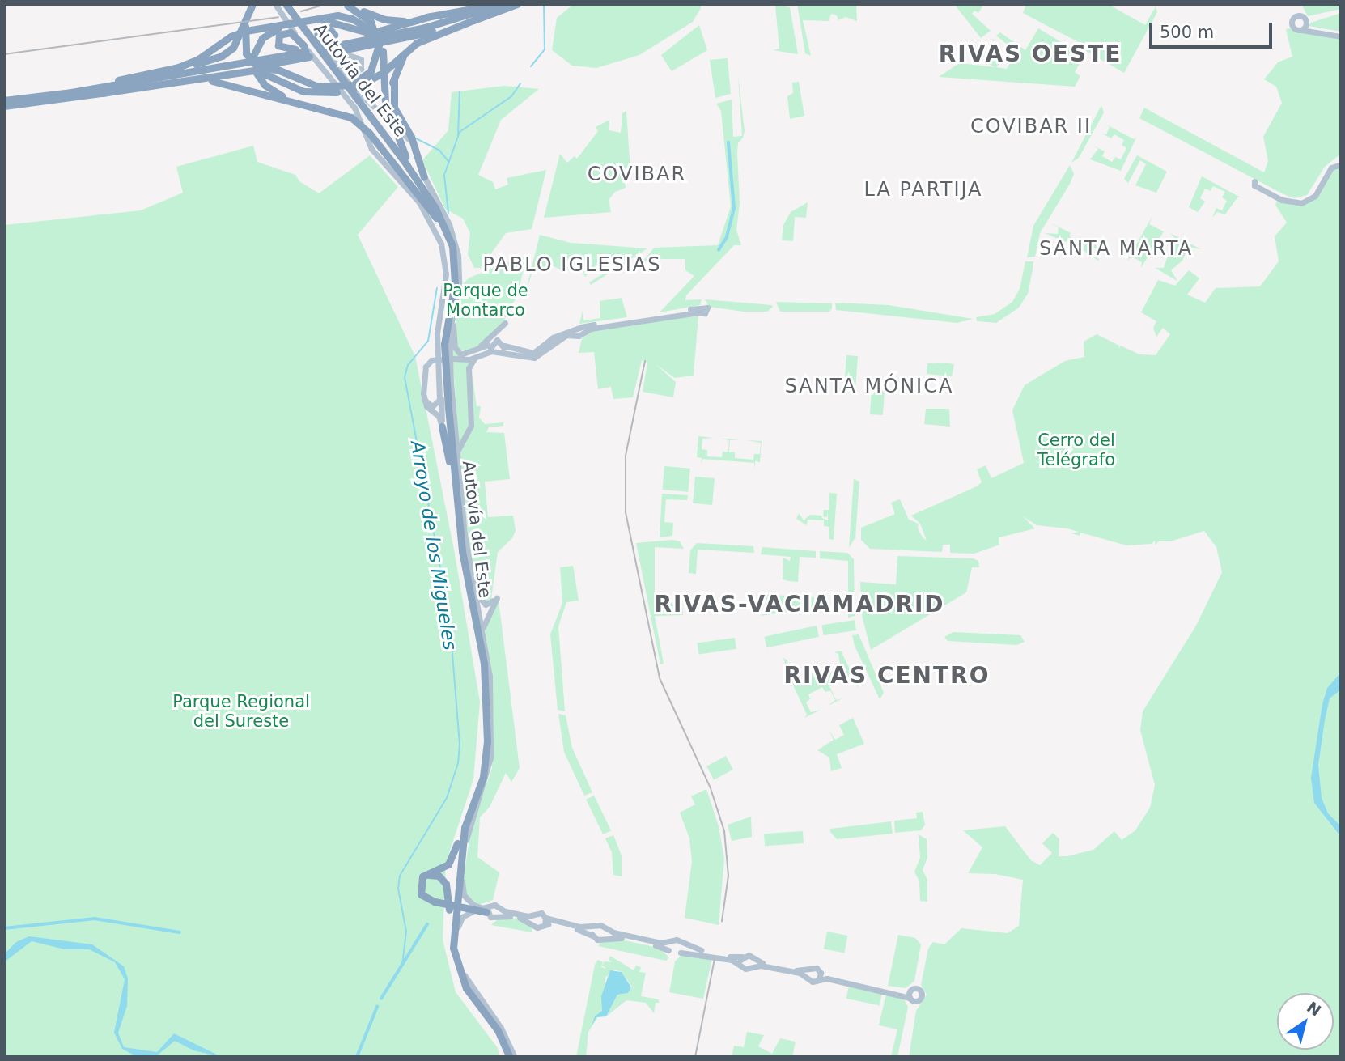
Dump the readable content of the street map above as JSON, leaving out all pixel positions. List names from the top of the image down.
{
  "streets": {
    "highway": ["Autovía del Este"]
  },
  "districts": [
    "RIVAS OESTE",
    "COVIBAR II",
    "COVIBAR",
    "LA PARTIJA",
    "SANTA MARTA",
    "PABLO IGLESIAS",
    "SANTA MÓNICA",
    "RIVAS-VACIAMADRID",
    "RIVAS CENTRO"
  ],
  "water": ["Arroyo de los Migueles"],
  "parks": ["Parque de Montarco", "Cerro del Telégrafo", "Parque Regional del Sureste"],
  "scale_bar": "500 m",
  "north": "top right"
}
